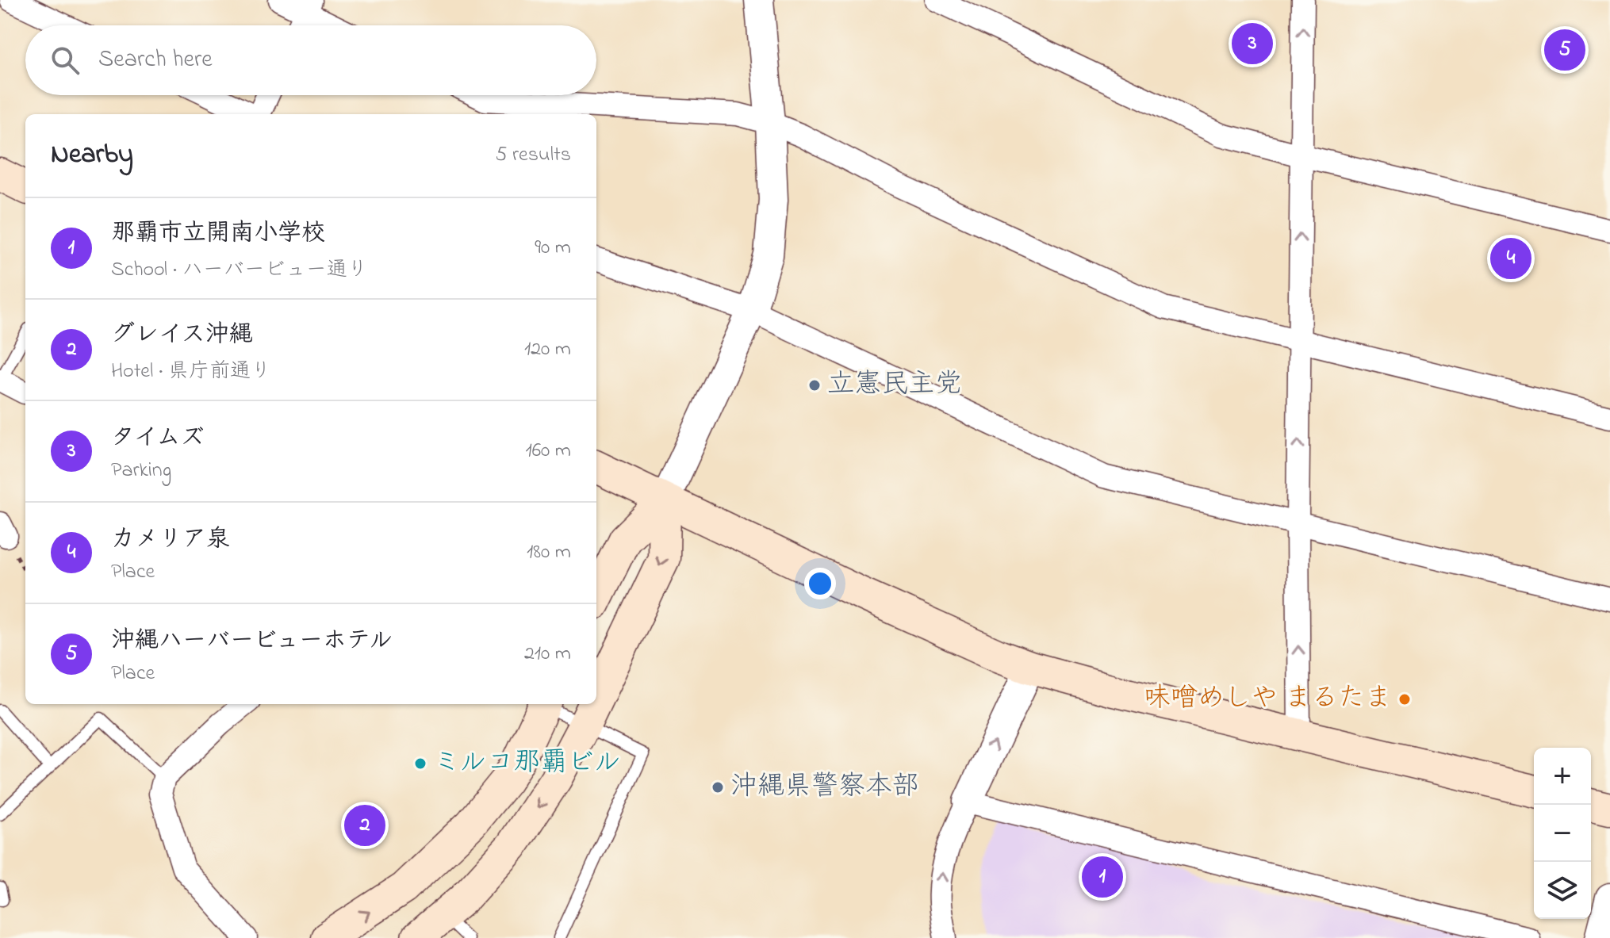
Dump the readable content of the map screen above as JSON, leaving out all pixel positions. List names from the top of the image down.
{
  "places": [
    "立憲民主党",
    "味噌めしや まるたま",
    "ミルコ那覇ビル",
    "沖縄県警察本部"
  ],
  "page": {
    "pins": [
      "3",
      "5",
      "4",
      "2",
      "1"
    ],
    "search": "Search here",
    "heading": ["Nearby", "5 results"],
    "list": [
      {
        "mark": "1",
        "name": "那覇市立開南小学校",
        "note": "School · ハーバービュー通り",
        "value": "90 m"
      },
      {
        "mark": "2",
        "name": "グレイス沖縄",
        "note": "Hotel · 県庁前通り",
        "value": "120 m"
      },
      {
        "mark": "3",
        "name": "タイムズ",
        "note": "Parking",
        "value": "160 m"
      },
      {
        "mark": "4",
        "name": "カメリア泉",
        "note": "Place",
        "value": "180 m"
      },
      {
        "mark": "5",
        "name": "沖縄ハーバービューホテル",
        "note": "Place",
        "value": "210 m"
      }
    ],
    "map_buttons": ["+", "−"]
  }
}
